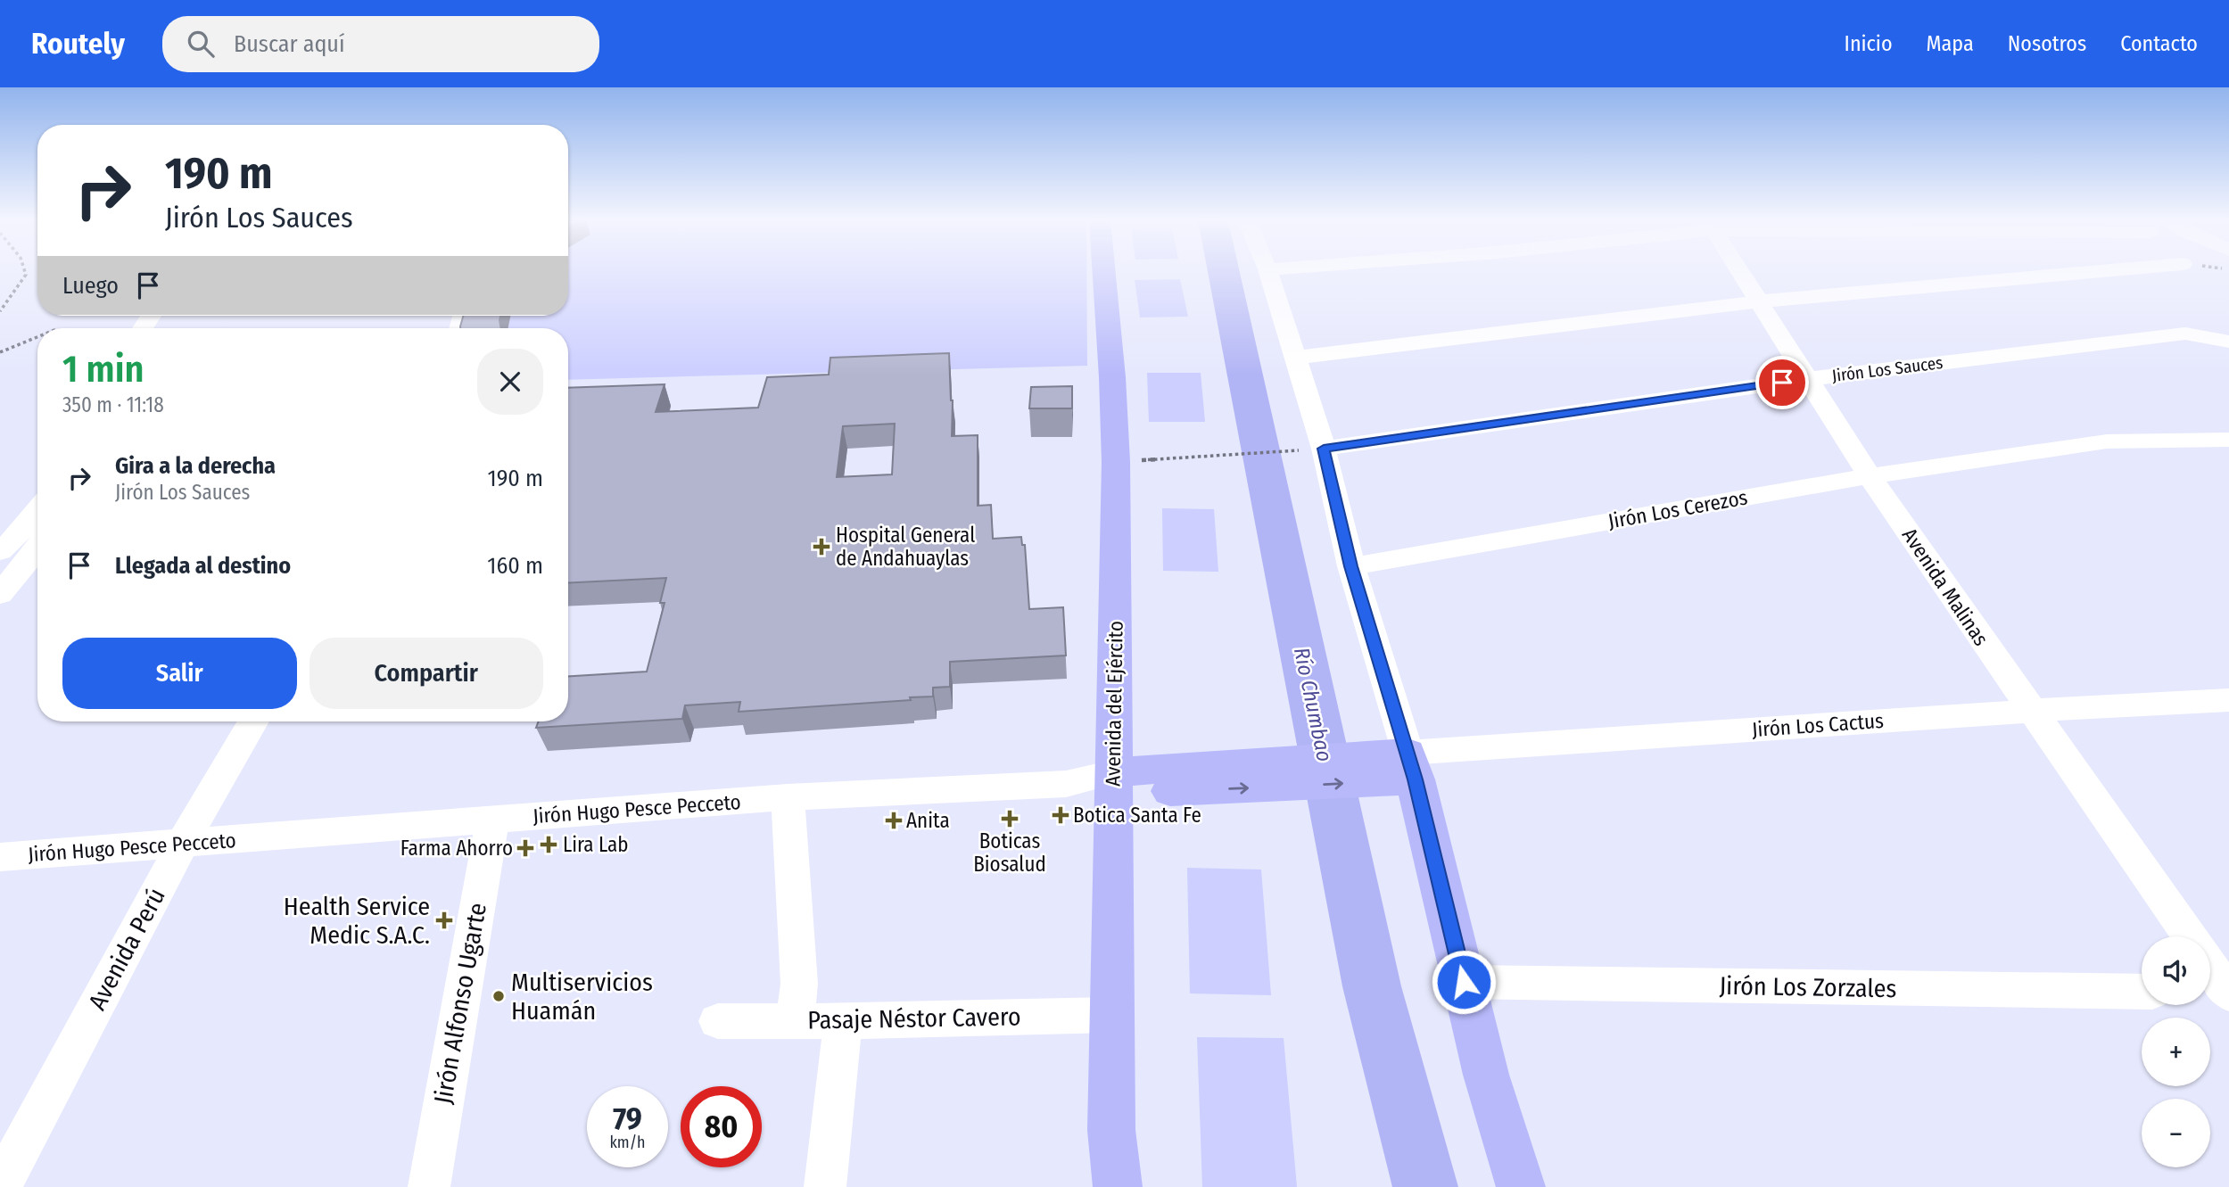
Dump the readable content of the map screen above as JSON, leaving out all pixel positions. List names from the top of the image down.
{
  "streets": {
    "highway": ["Avenida del Ejército"],
    "street": [
      "Jirón Los Sauces",
      "Jirón Los Cerezos",
      "Avenida Malinas",
      "Jirón Los Cactus",
      "Jirón Hugo Pesce Pecceto",
      "Avenida Perú",
      "Jirón Los Zorzales",
      "Jirón Alfonso Ugarte",
      "Pasaje Néstor Cavero"
    ]
  },
  "crossings": [
    ["Jirón Los Sauces", "Avenida Malinas"],
    ["Jirón Los Cerezos", "Avenida Malinas"],
    ["Avenida Malinas", "Jirón Los Cactus"],
    ["Avenida del Ejército", "Jirón Hugo Pesce Pecceto"],
    ["Avenida del Ejército", "Pasaje Néstor Cavero"],
    ["Jirón Hugo Pesce Pecceto", "Avenida Perú"],
    ["Jirón Hugo Pesce Pecceto", "Jirón Alfonso Ugarte"]
  ],
  "water": ["Río Chumbao"],
  "places": {
    "health": [
      "Hospital General de Andahuaylas",
      "Botica Santa Fe",
      "Boticas Biosalud",
      "Anita",
      "Lira Lab",
      "Farma Ahorro",
      "Health Service Medic S.A.C."
    ],
    "other": ["Multiservicios Huamán"]
  },
  "page": {
    "header": "Routely",
    "search": "Buscar aquí",
    "nav": [
      "Inicio",
      "Mapa",
      "Nosotros",
      "Contacto"
    ],
    "turn": ["190 m", "Jirón Los Sauces"],
    "then": "Luego",
    "heading": ["1 min", "350 m · 11:18"],
    "list": [
      {
        "name": "Gira a la derecha",
        "note": "Jirón Los Sauces",
        "value": "190 m"
      },
      {
        "name": "Llegada al destino",
        "value": "160 m"
      }
    ],
    "buttons": ["Salir", "Compartir"],
    "map_buttons": ["+", "−"],
    "speed": "79 km/h",
    "limit": "80"
  }
}
